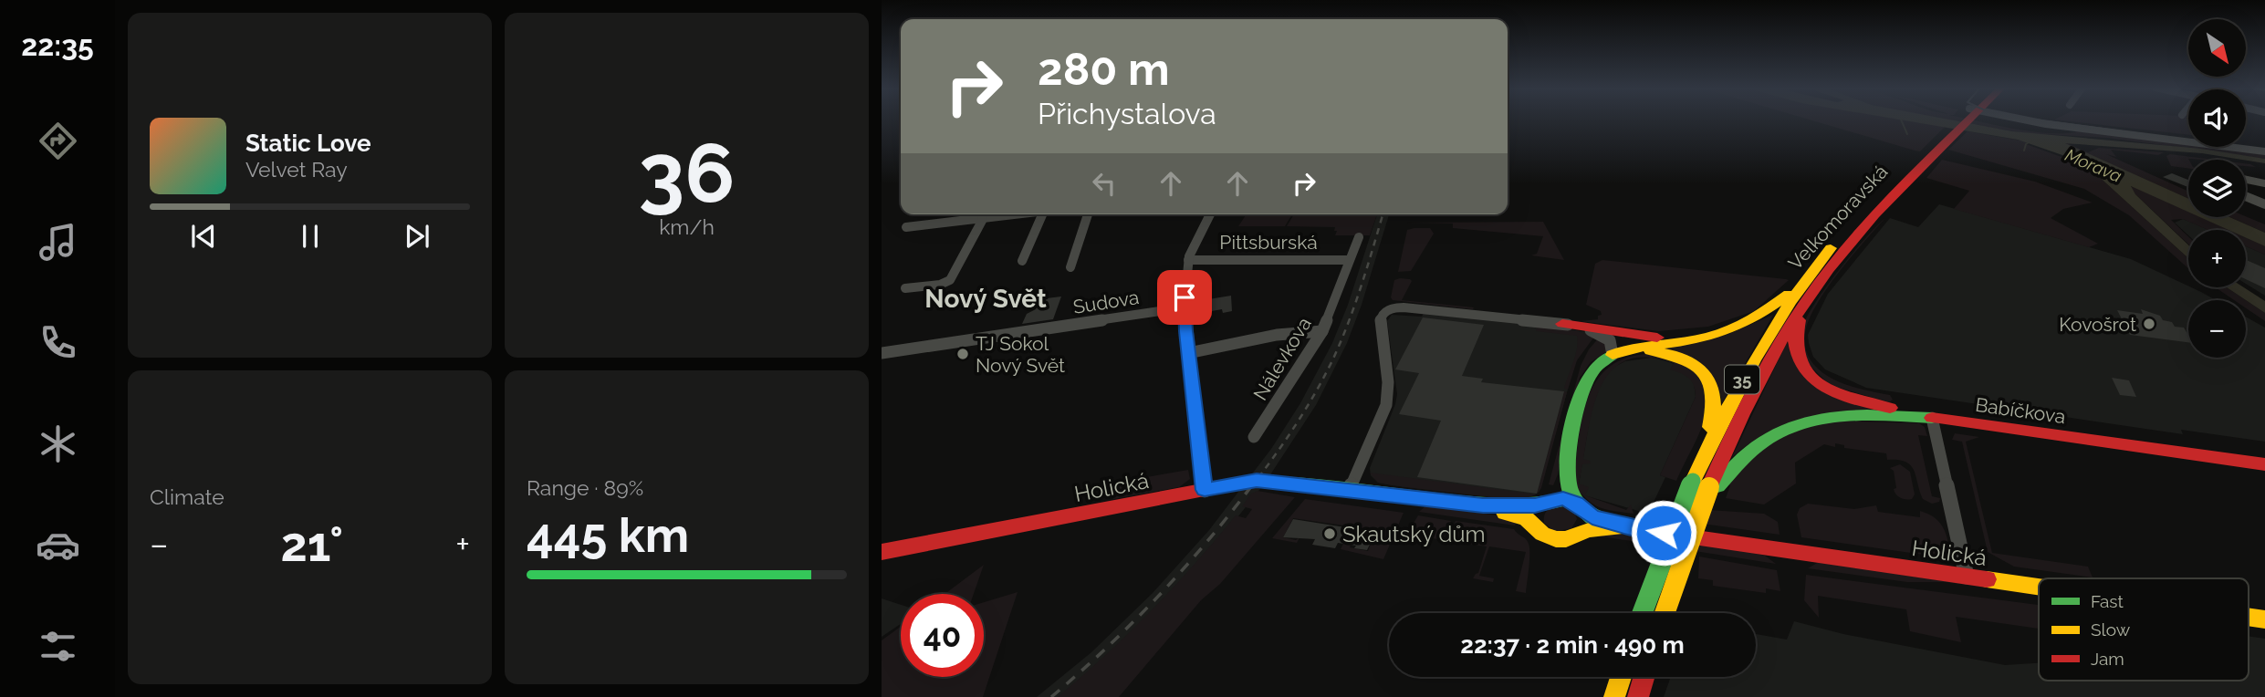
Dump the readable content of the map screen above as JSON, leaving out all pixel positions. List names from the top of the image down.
{
  "streets": {
    "main road": [
      "Velkomoravská",
      "35",
      "Babíčkova",
      "Holická"
    ],
    "street": ["Pittsburská", "Sudova", "Nálevkova"]
  },
  "crossings": [
    ["Velkomoravská", "35"],
    ["Pittsburská", "Nálevkova"]
  ],
  "districts": ["Nový Svět"],
  "water": ["Morava"],
  "places": ["Kovošrot", "TJ Sokol Nový Svět", "Skautský dům"],
  "legend": ["Fast", "Slow", "Jam"],
  "north": "bottom right",
  "page": {
    "tabs": "22:35",
    "tile": [
      ["36", "km/h"],
      "Climate",
      ["Range · 89%", "445 km"]
    ],
    "map_buttons": ["+", "−"],
    "turn": ["280 m", "Přichystalova"],
    "song": ["Static Love", "Velvet Ray"],
    "heat": ["−", "21°", "+"],
    "limit": "40",
    "trip": "22:37 · 2 min · 490 m"
  }
}
